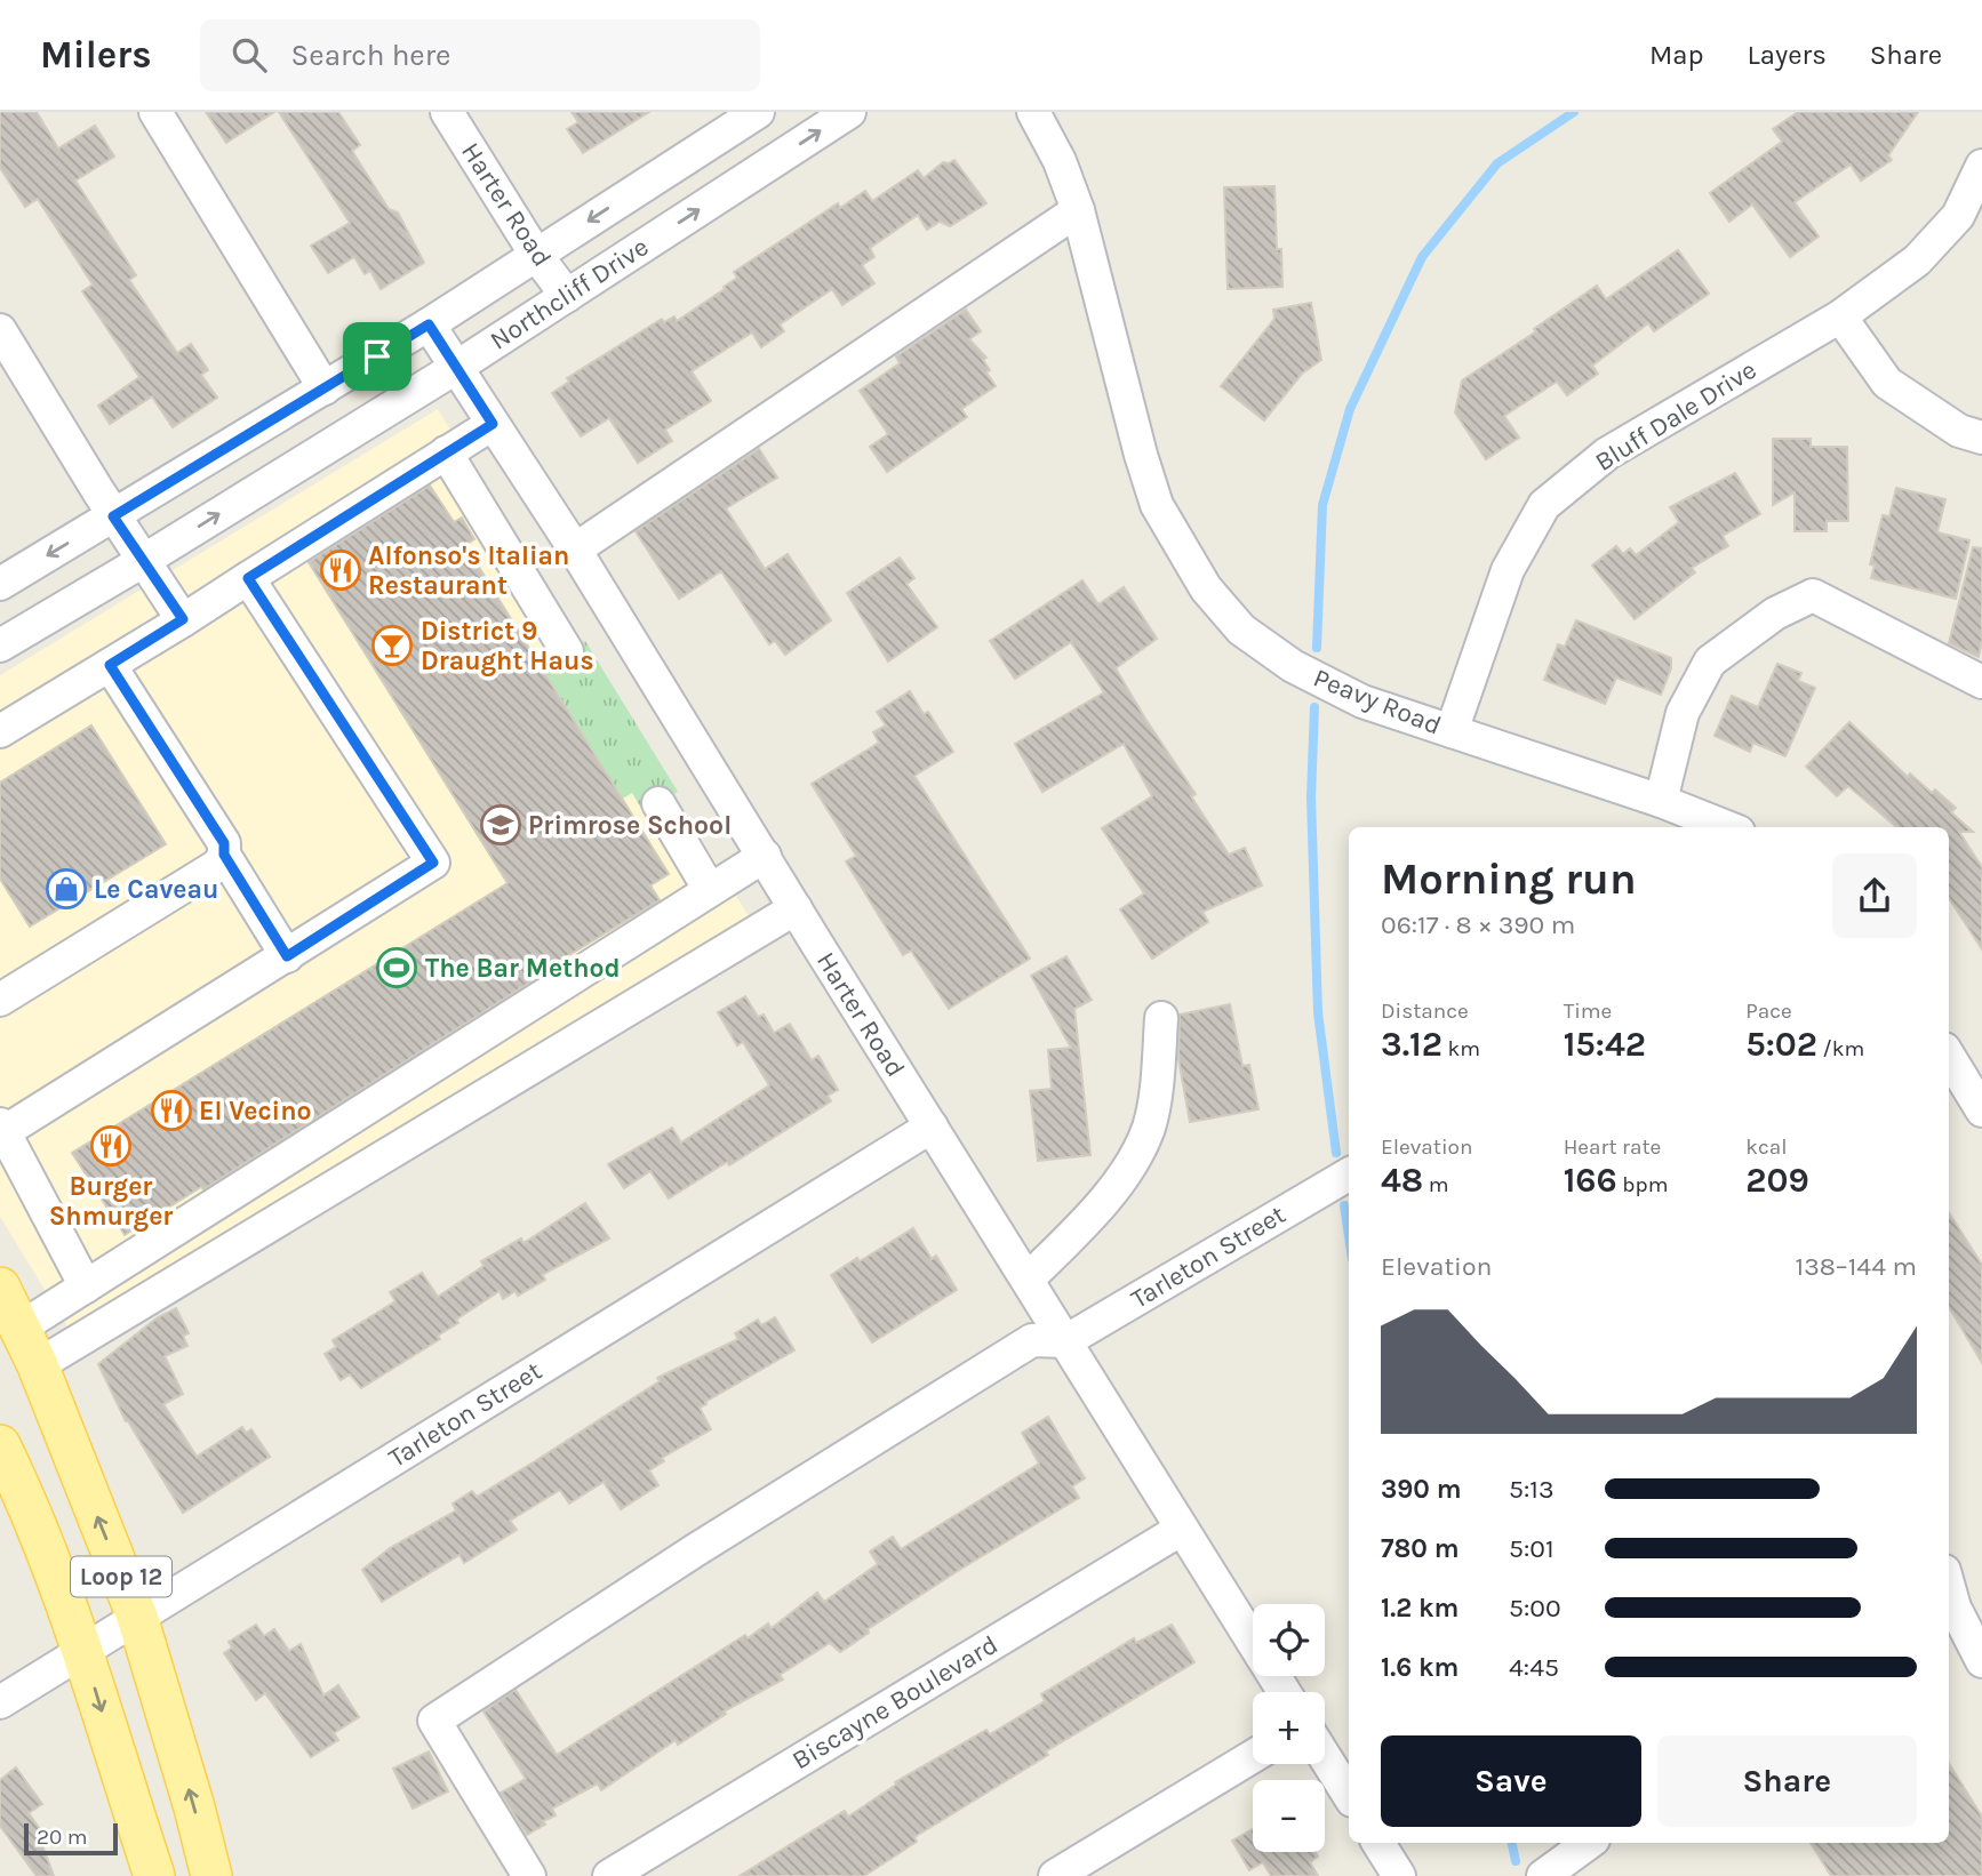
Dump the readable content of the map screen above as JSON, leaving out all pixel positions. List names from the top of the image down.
{
  "streets": {
    "main road": ["Loop 12"],
    "street": [
      "Harter Road",
      "Northcliff Drive",
      "Bluff Dale Drive",
      "Peavy Road",
      "Tarleton Street",
      "Biscayne Boulevard"
    ]
  },
  "crossings": [
    ["Harter Road", "Northcliff Drive"],
    ["Harter Road", "Tarleton Street"],
    ["Harter Road", "Biscayne Boulevard"],
    ["Bluff Dale Drive", "Peavy Road"],
    ["Tarleton Street", "Loop 12"]
  ],
  "places": {
    "restaurant": ["Alfonso's Italian Restaurant", "El Vecino", "Burger Shmurger"],
    "bar": ["District 9 Draught Haus"],
    "school or university": ["Primrose School"],
    "shop": ["Le Caveau"],
    "sports": ["The Bar Method"]
  },
  "scale_bar": "20 m",
  "page": {
    "header": "Milers",
    "search": "Search here",
    "nav": ["Map", "Layers", "Share"],
    "heading": ["Morning run", "06:17 · 8 × 390 m"],
    "stats": [
      ["Distance", "3.12 km"],
      ["Time", "15:42"],
      ["Pace", "5:02 /km"],
      ["Elevation", "48 m"],
      ["Heart rate", "166 bpm"],
      ["kcal", "209"]
    ],
    "chart": ["Elevation", "138–144 m"],
    "list": [
      {
        "name": "390 m",
        "note": "5:13"
      },
      {
        "name": "780 m",
        "note": "5:01"
      },
      {
        "name": "1.2 km",
        "note": "5:00"
      },
      {
        "name": "1.6 km",
        "note": "4:45"
      }
    ],
    "map_buttons": ["+", "−"],
    "buttons": ["Save", "Share"],
    "scale": "20 m"
  }
}
